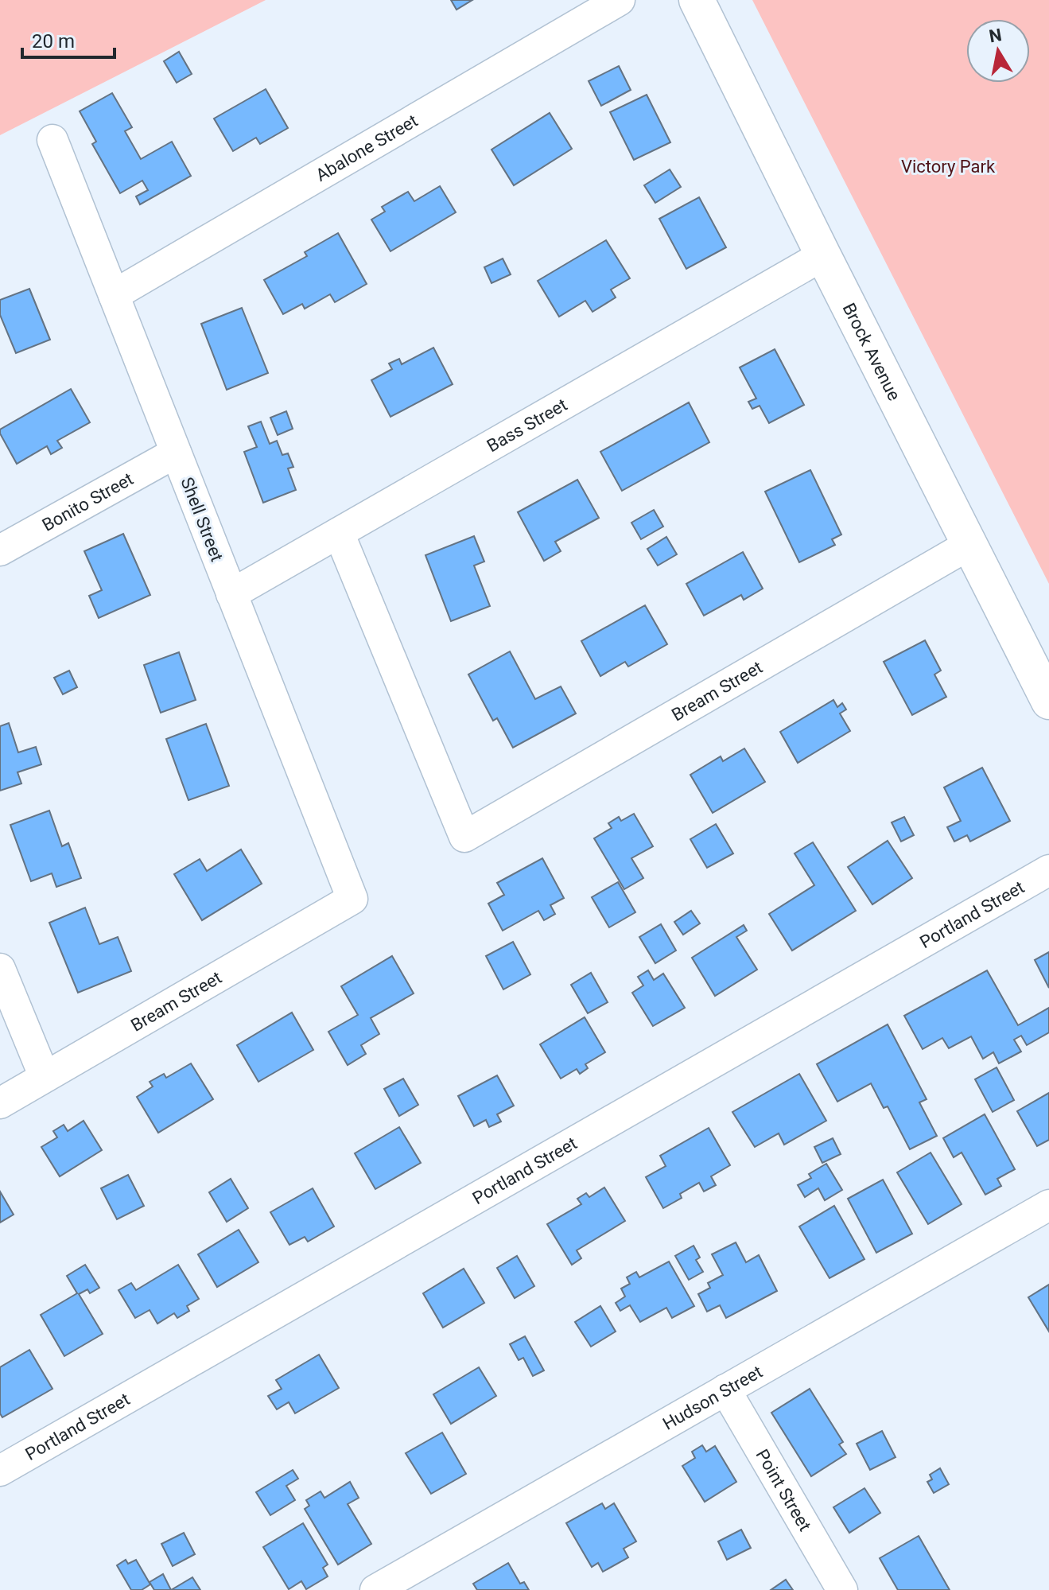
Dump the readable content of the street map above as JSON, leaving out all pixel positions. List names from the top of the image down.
{
  "streets": {
    "main road": ["Brock Avenue"],
    "street": [
      "Abalone Street",
      "Bass Street",
      "Bonito Street",
      "Shell Street",
      "Bream Street",
      "Portland Street",
      "Hudson Street",
      "Point Street"
    ]
  },
  "crossings": [
    ["Abalone Street", "Shell Street"],
    ["Brock Avenue", "Bass Street"],
    ["Brock Avenue", "Bream Street"],
    ["Bass Street", "Shell Street"],
    ["Bass Street", "Bream Street"],
    ["Bonito Street", "Shell Street"],
    ["Shell Street", "Bream Street"],
    ["Hudson Street", "Point Street"]
  ],
  "parks": ["Victory Park"],
  "scale_bar": "20 m",
  "north": "top"
}
